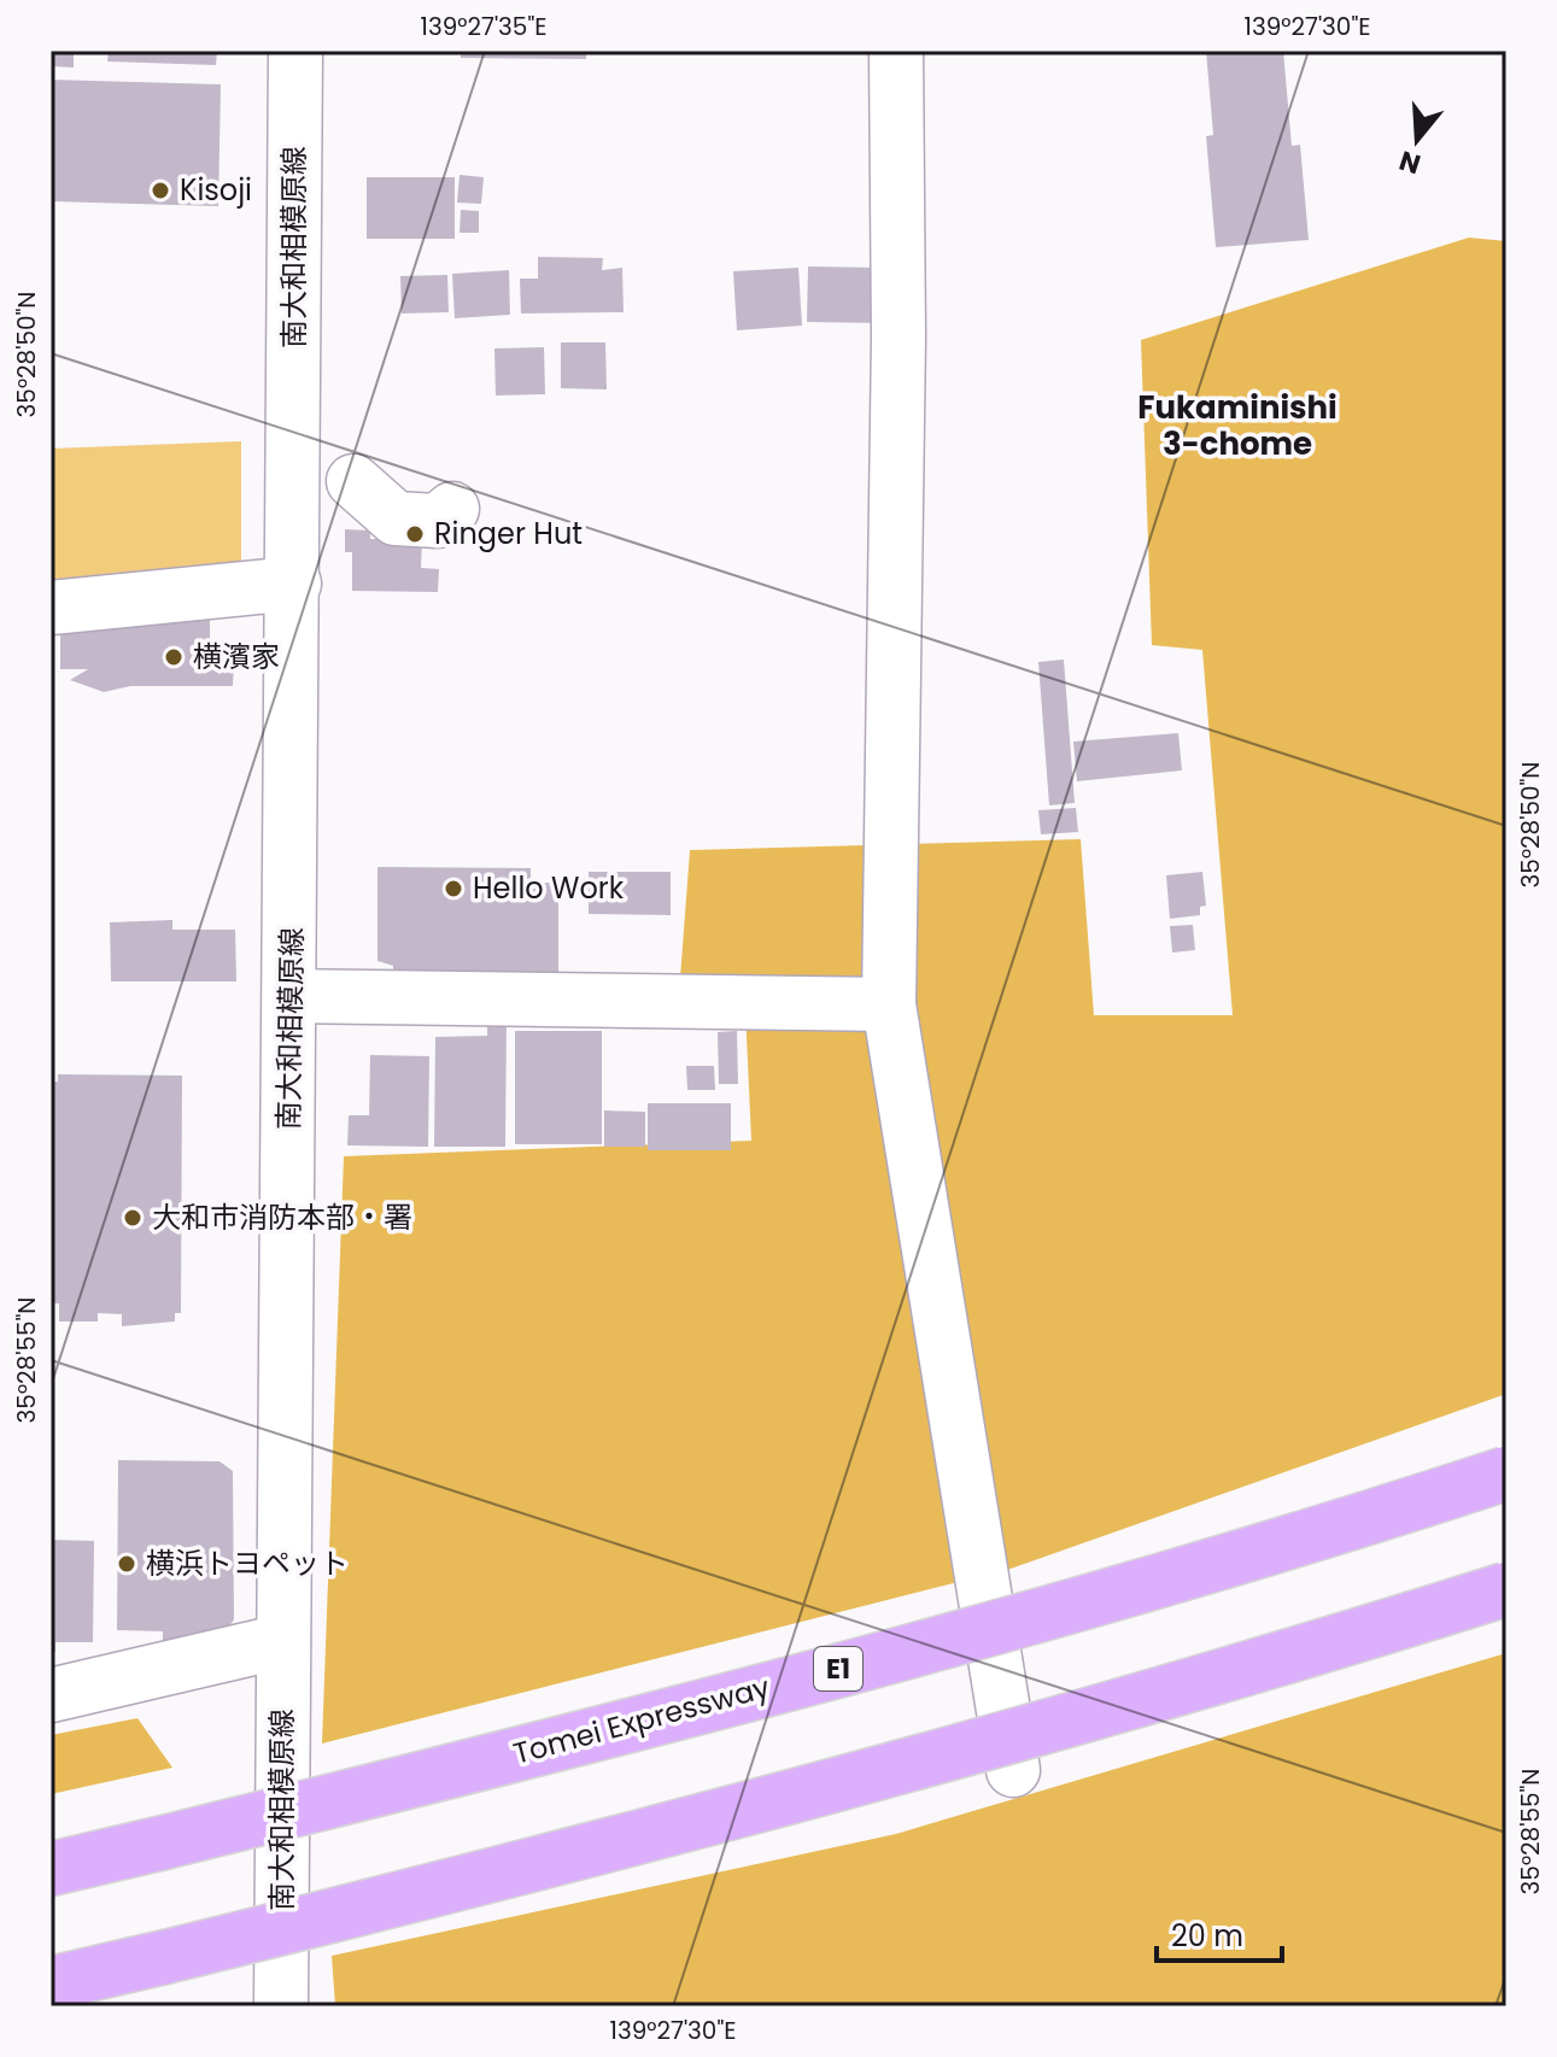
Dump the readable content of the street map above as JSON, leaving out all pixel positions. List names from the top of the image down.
{
  "streets": {
    "highway": ["E1", "Tomei Expressway"],
    "street": ["南大和相模原線"]
  },
  "districts": ["Fukaminishi 3-chome"],
  "places": [
    "Kisoji",
    "Ringer Hut",
    "横濱家",
    "Hello Work",
    "大和市消防本部・署",
    "横浜トヨペット"
  ],
  "scale_bar": "20 m",
  "north": "bottom",
  "coordinates": [
    "139°27'35\"E",
    "139°27'30\"E",
    "35°28'50\"N",
    "35°28'55\"N"
  ]
}
